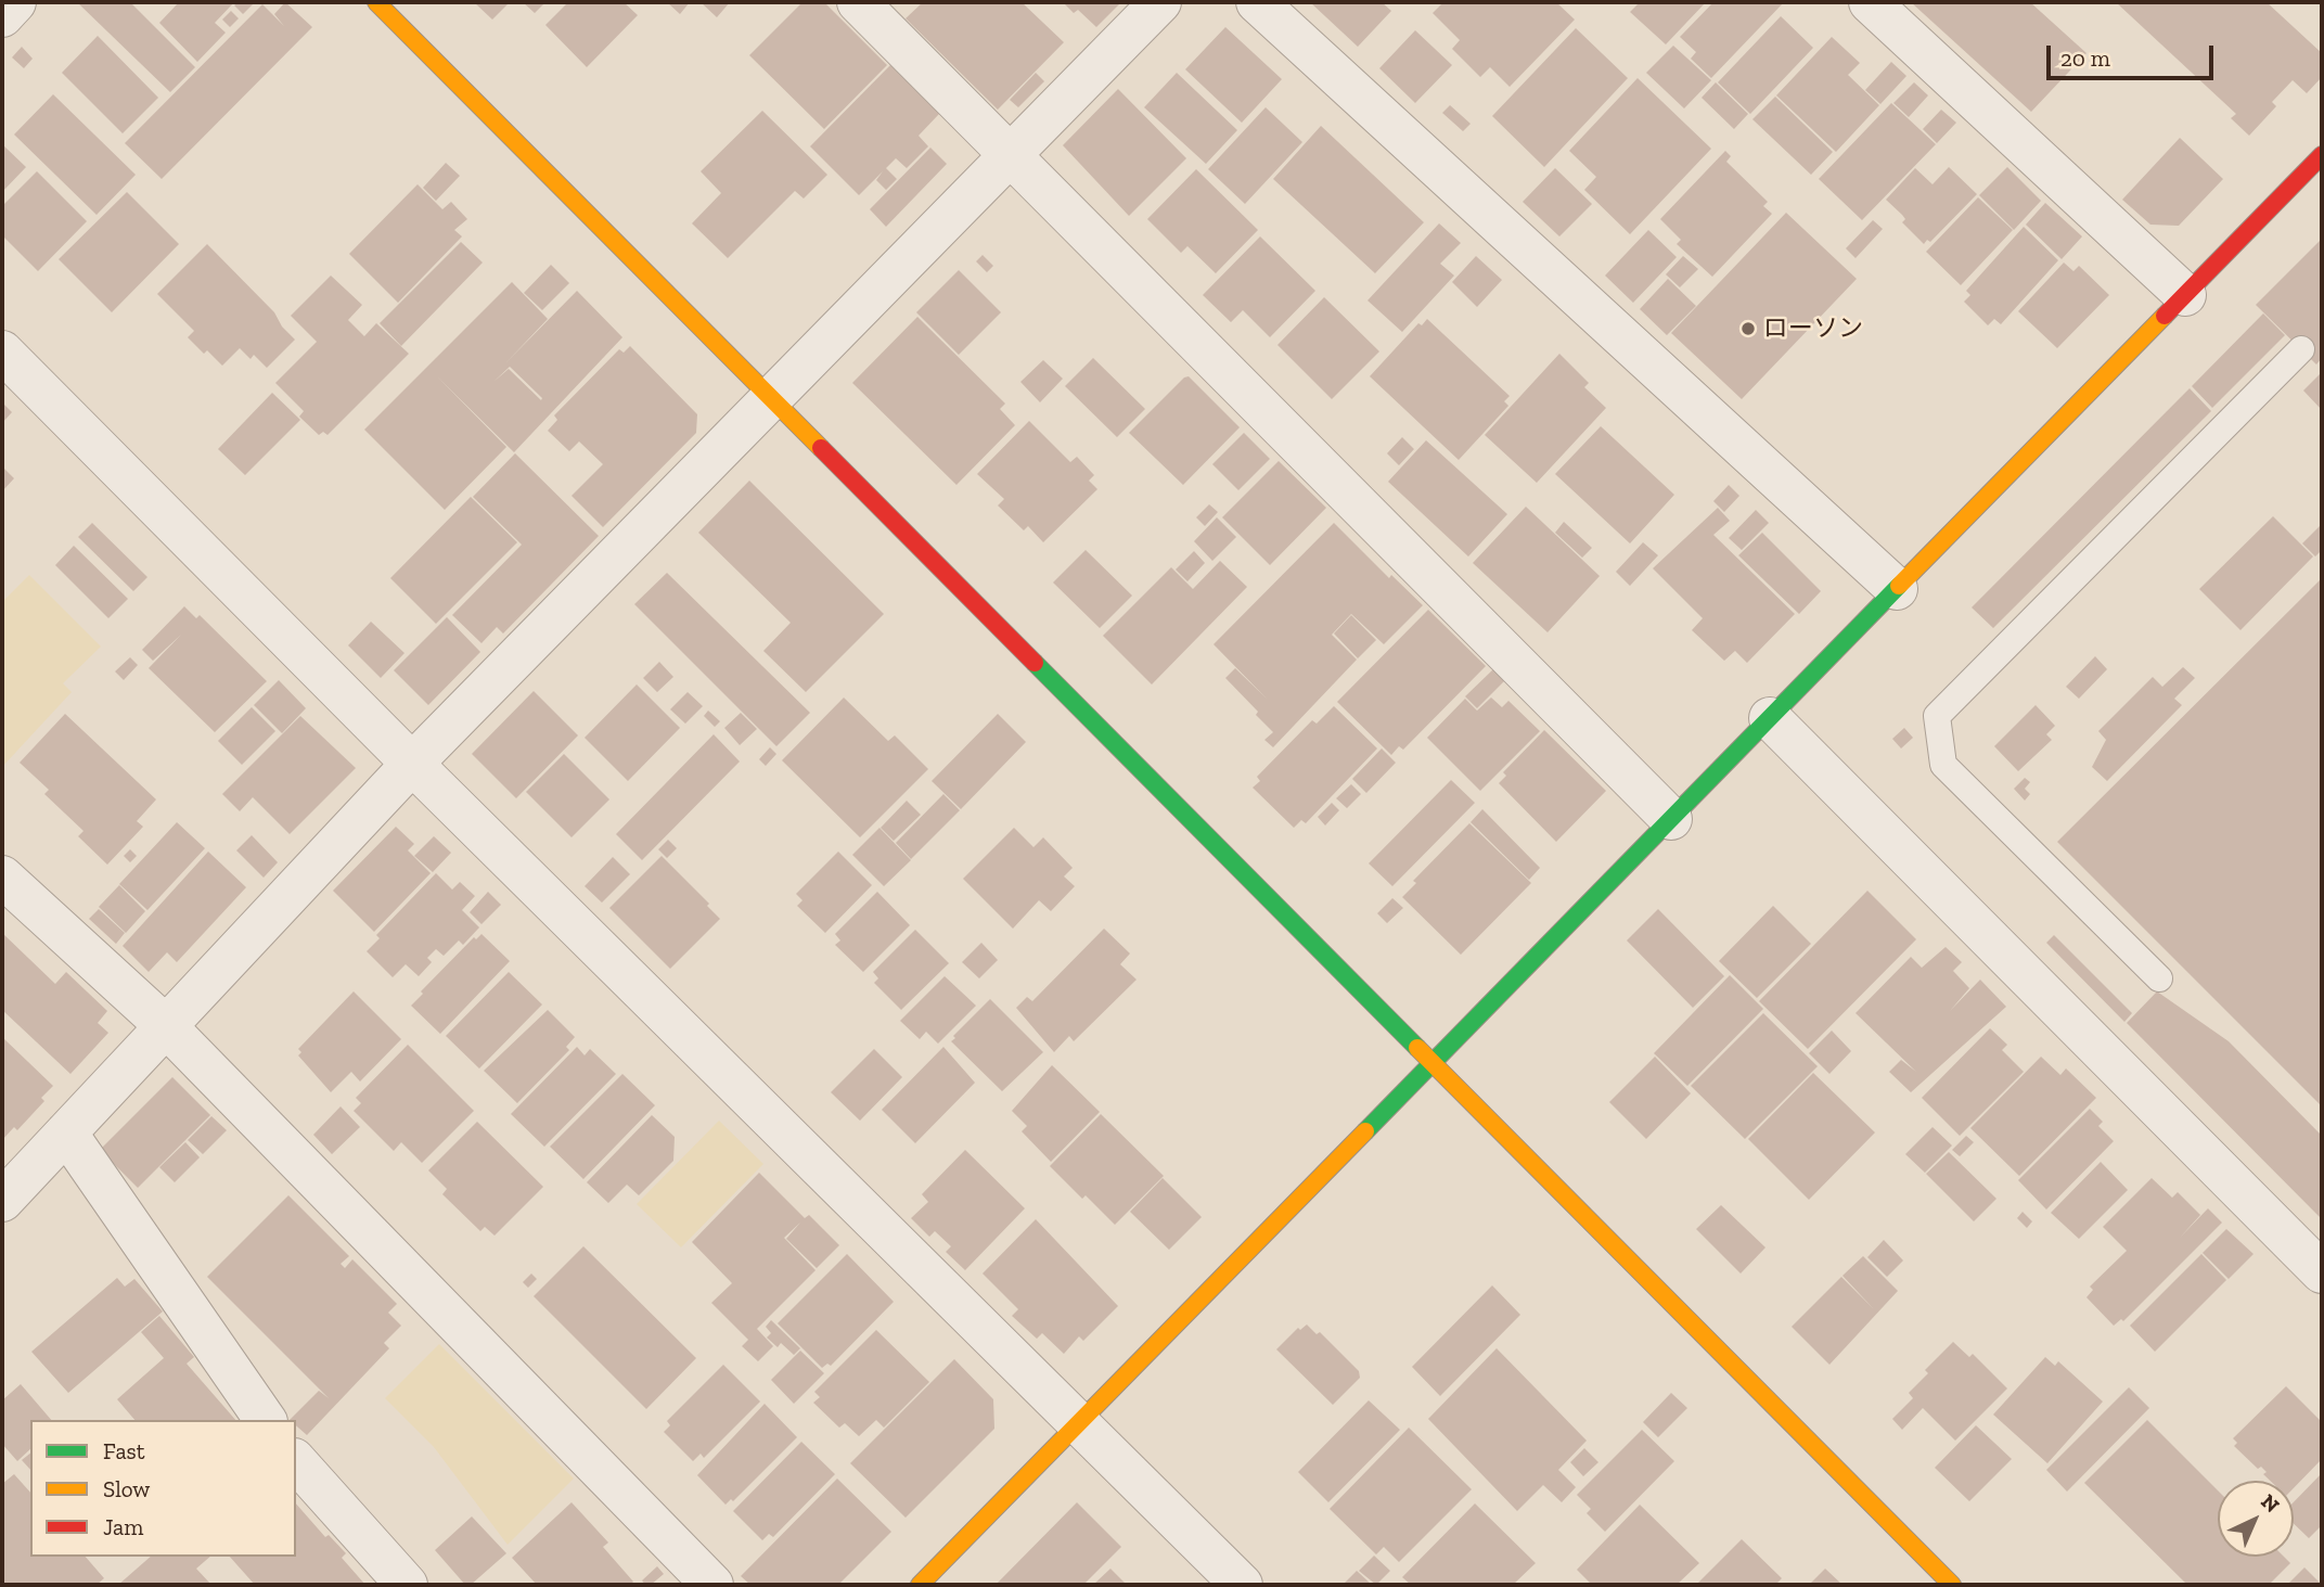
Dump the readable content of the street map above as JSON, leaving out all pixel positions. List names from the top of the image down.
{
  "places": ["ローソン"],
  "legend": ["Fast", "Slow", "Jam"],
  "scale_bar": "20 m",
  "north": "top right"
}
